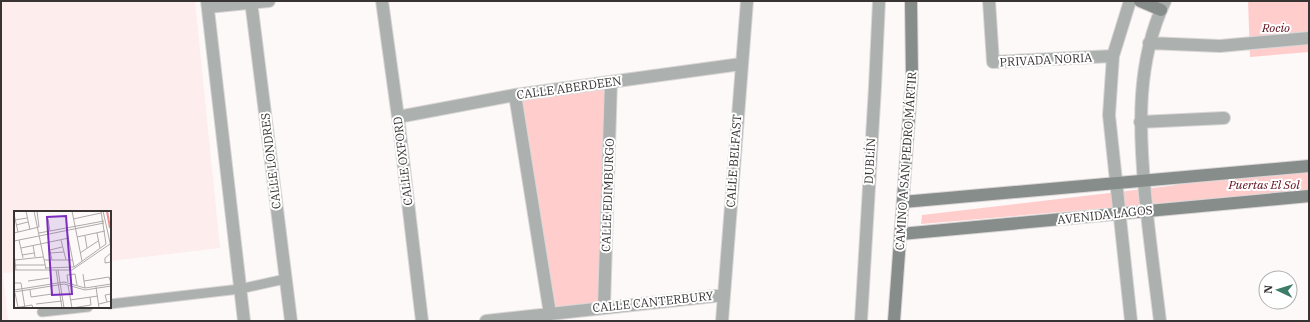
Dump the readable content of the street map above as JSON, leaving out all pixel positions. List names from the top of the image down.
{
  "streets": {
    "street": [
      "PRIVADA NORIA",
      "CALLE ABERDEEN",
      "CALLE LONDRES",
      "CALLE OXFORD",
      "CALLE BELFAST",
      "DUBLÍN",
      "CAMINO A SAN PEDRO MÁRTIR",
      "CALLE EDIMBURGO",
      "AVENIDA LAGOS",
      "CALLE CANTERBURY"
    ]
  },
  "crossings": [
    ["CALLE ABERDEEN", "CALLE OXFORD"],
    ["CALLE ABERDEEN", "CALLE BELFAST"],
    ["CALLE ABERDEEN", "CALLE EDIMBURGO"],
    ["CALLE BELFAST", "CALLE CANTERBURY"],
    ["CAMINO A SAN PEDRO MÁRTIR", "AVENIDA LAGOS"],
    ["CALLE EDIMBURGO", "CALLE CANTERBURY"]
  ],
  "parks": ["Rocio", "Puertas El Sol"],
  "north": "left"
}
